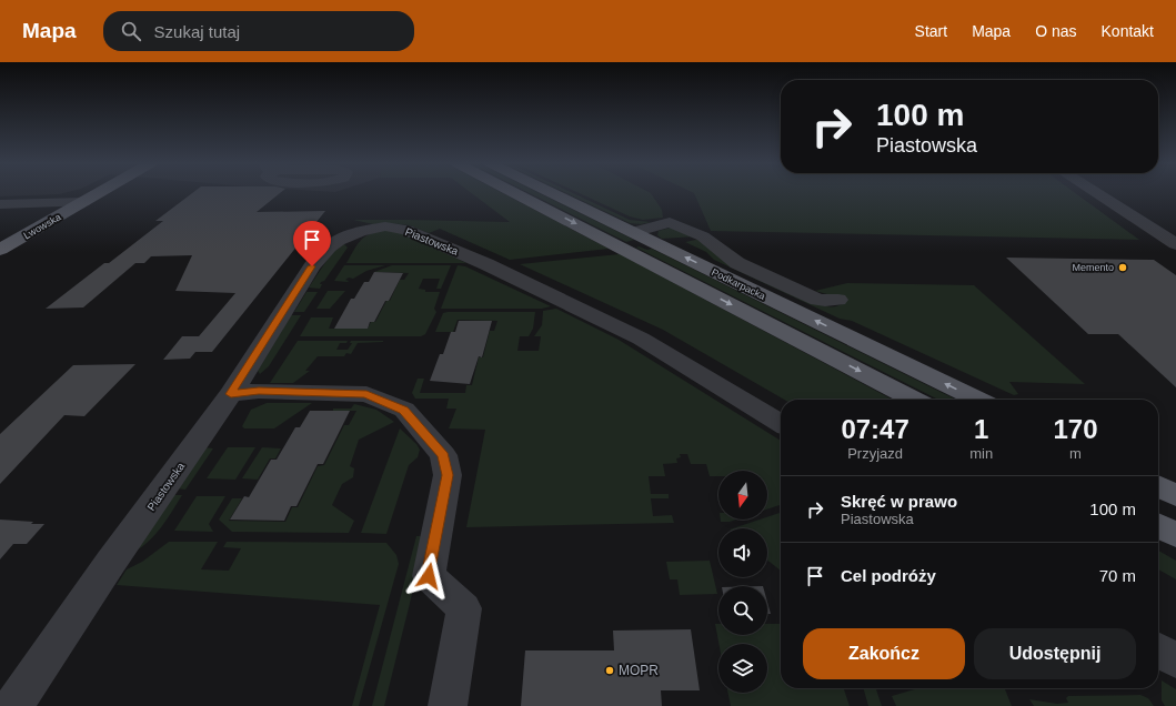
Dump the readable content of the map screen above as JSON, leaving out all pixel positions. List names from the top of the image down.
{
  "streets": {
    "main road": ["Lwowska", "Podkarpacka"],
    "street": ["Piastowska"]
  },
  "places": ["Memento", "MOPR"],
  "north": "bottom",
  "page": {
    "header": "Mapa",
    "search": "Szukaj tutaj",
    "nav": [
      "Start",
      "Mapa",
      "O nas",
      "Kontakt"
    ],
    "turn": ["100 m", "Piastowska"],
    "eta": [
      "07:47",
      "Przyjazd",
      "1",
      "min",
      "170",
      "m"
    ],
    "list": [
      {
        "name": "Skręć w prawo",
        "note": "Piastowska",
        "value": "100 m"
      },
      {
        "name": "Cel podróży",
        "value": "70 m"
      }
    ],
    "buttons": ["Zakończ", "Udostępnij"]
  }
}
